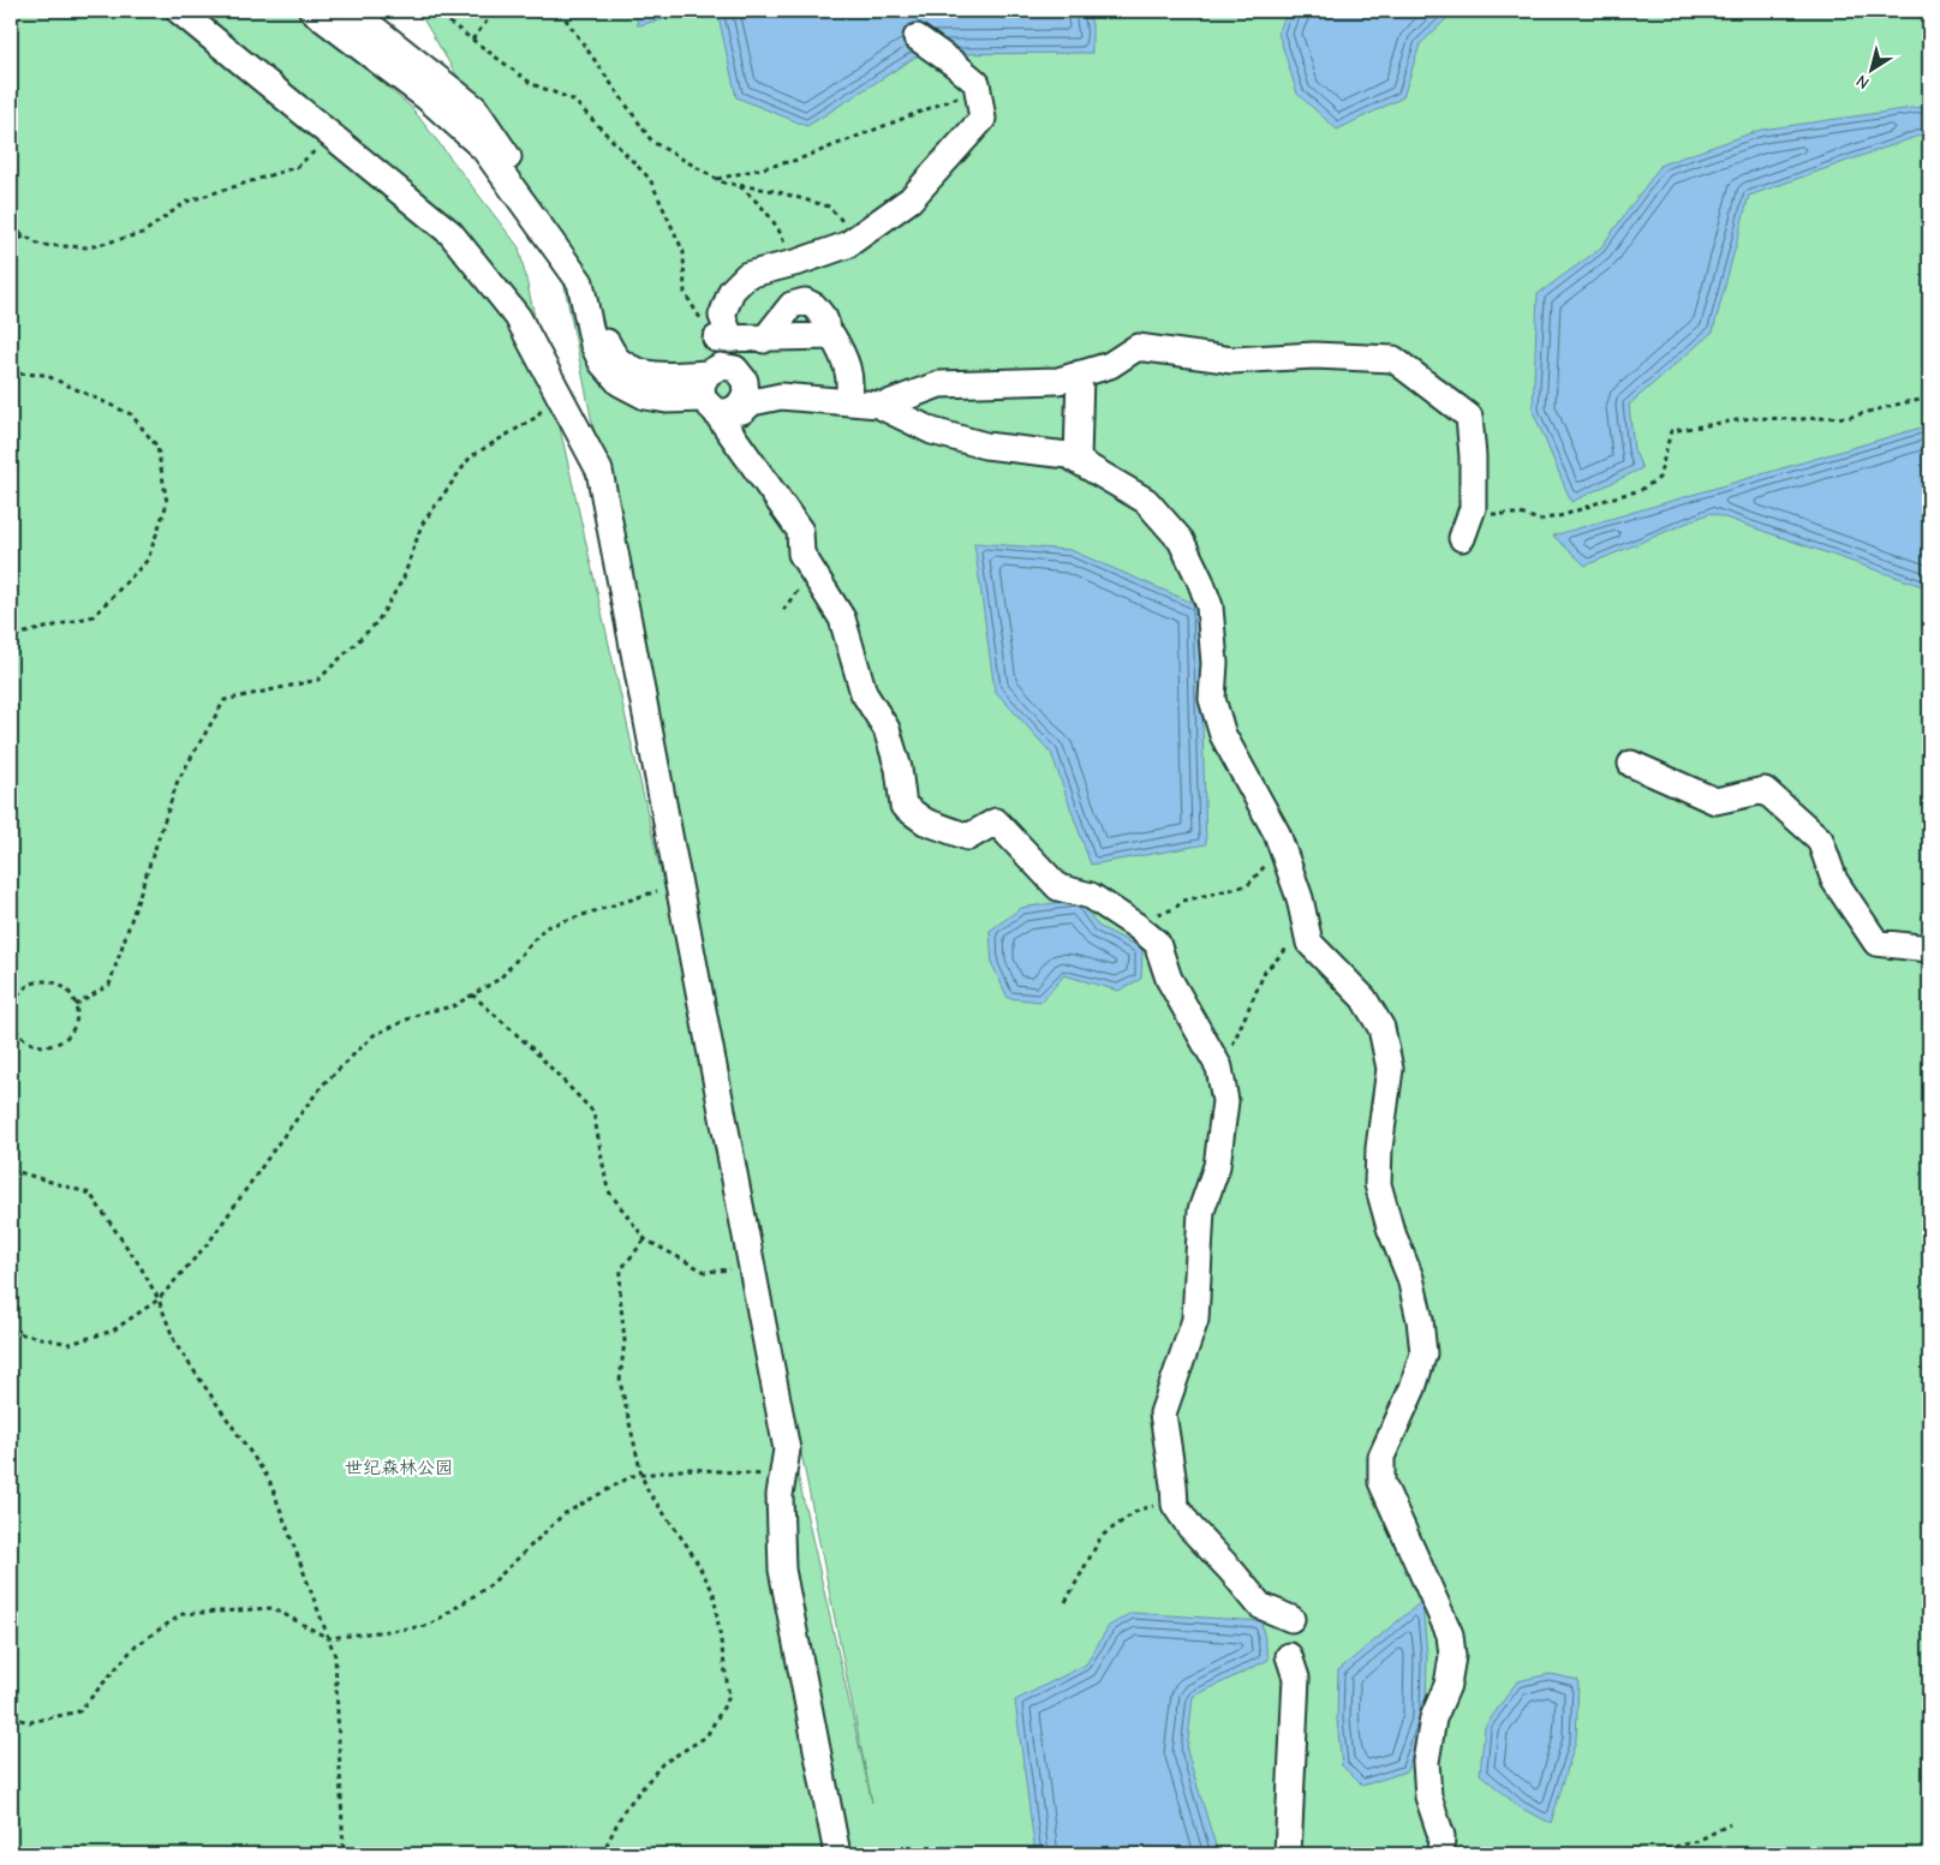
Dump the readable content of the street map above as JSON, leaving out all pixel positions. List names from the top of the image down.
{
  "parks": ["世纪森林公园"],
  "north": "bottom left"
}
